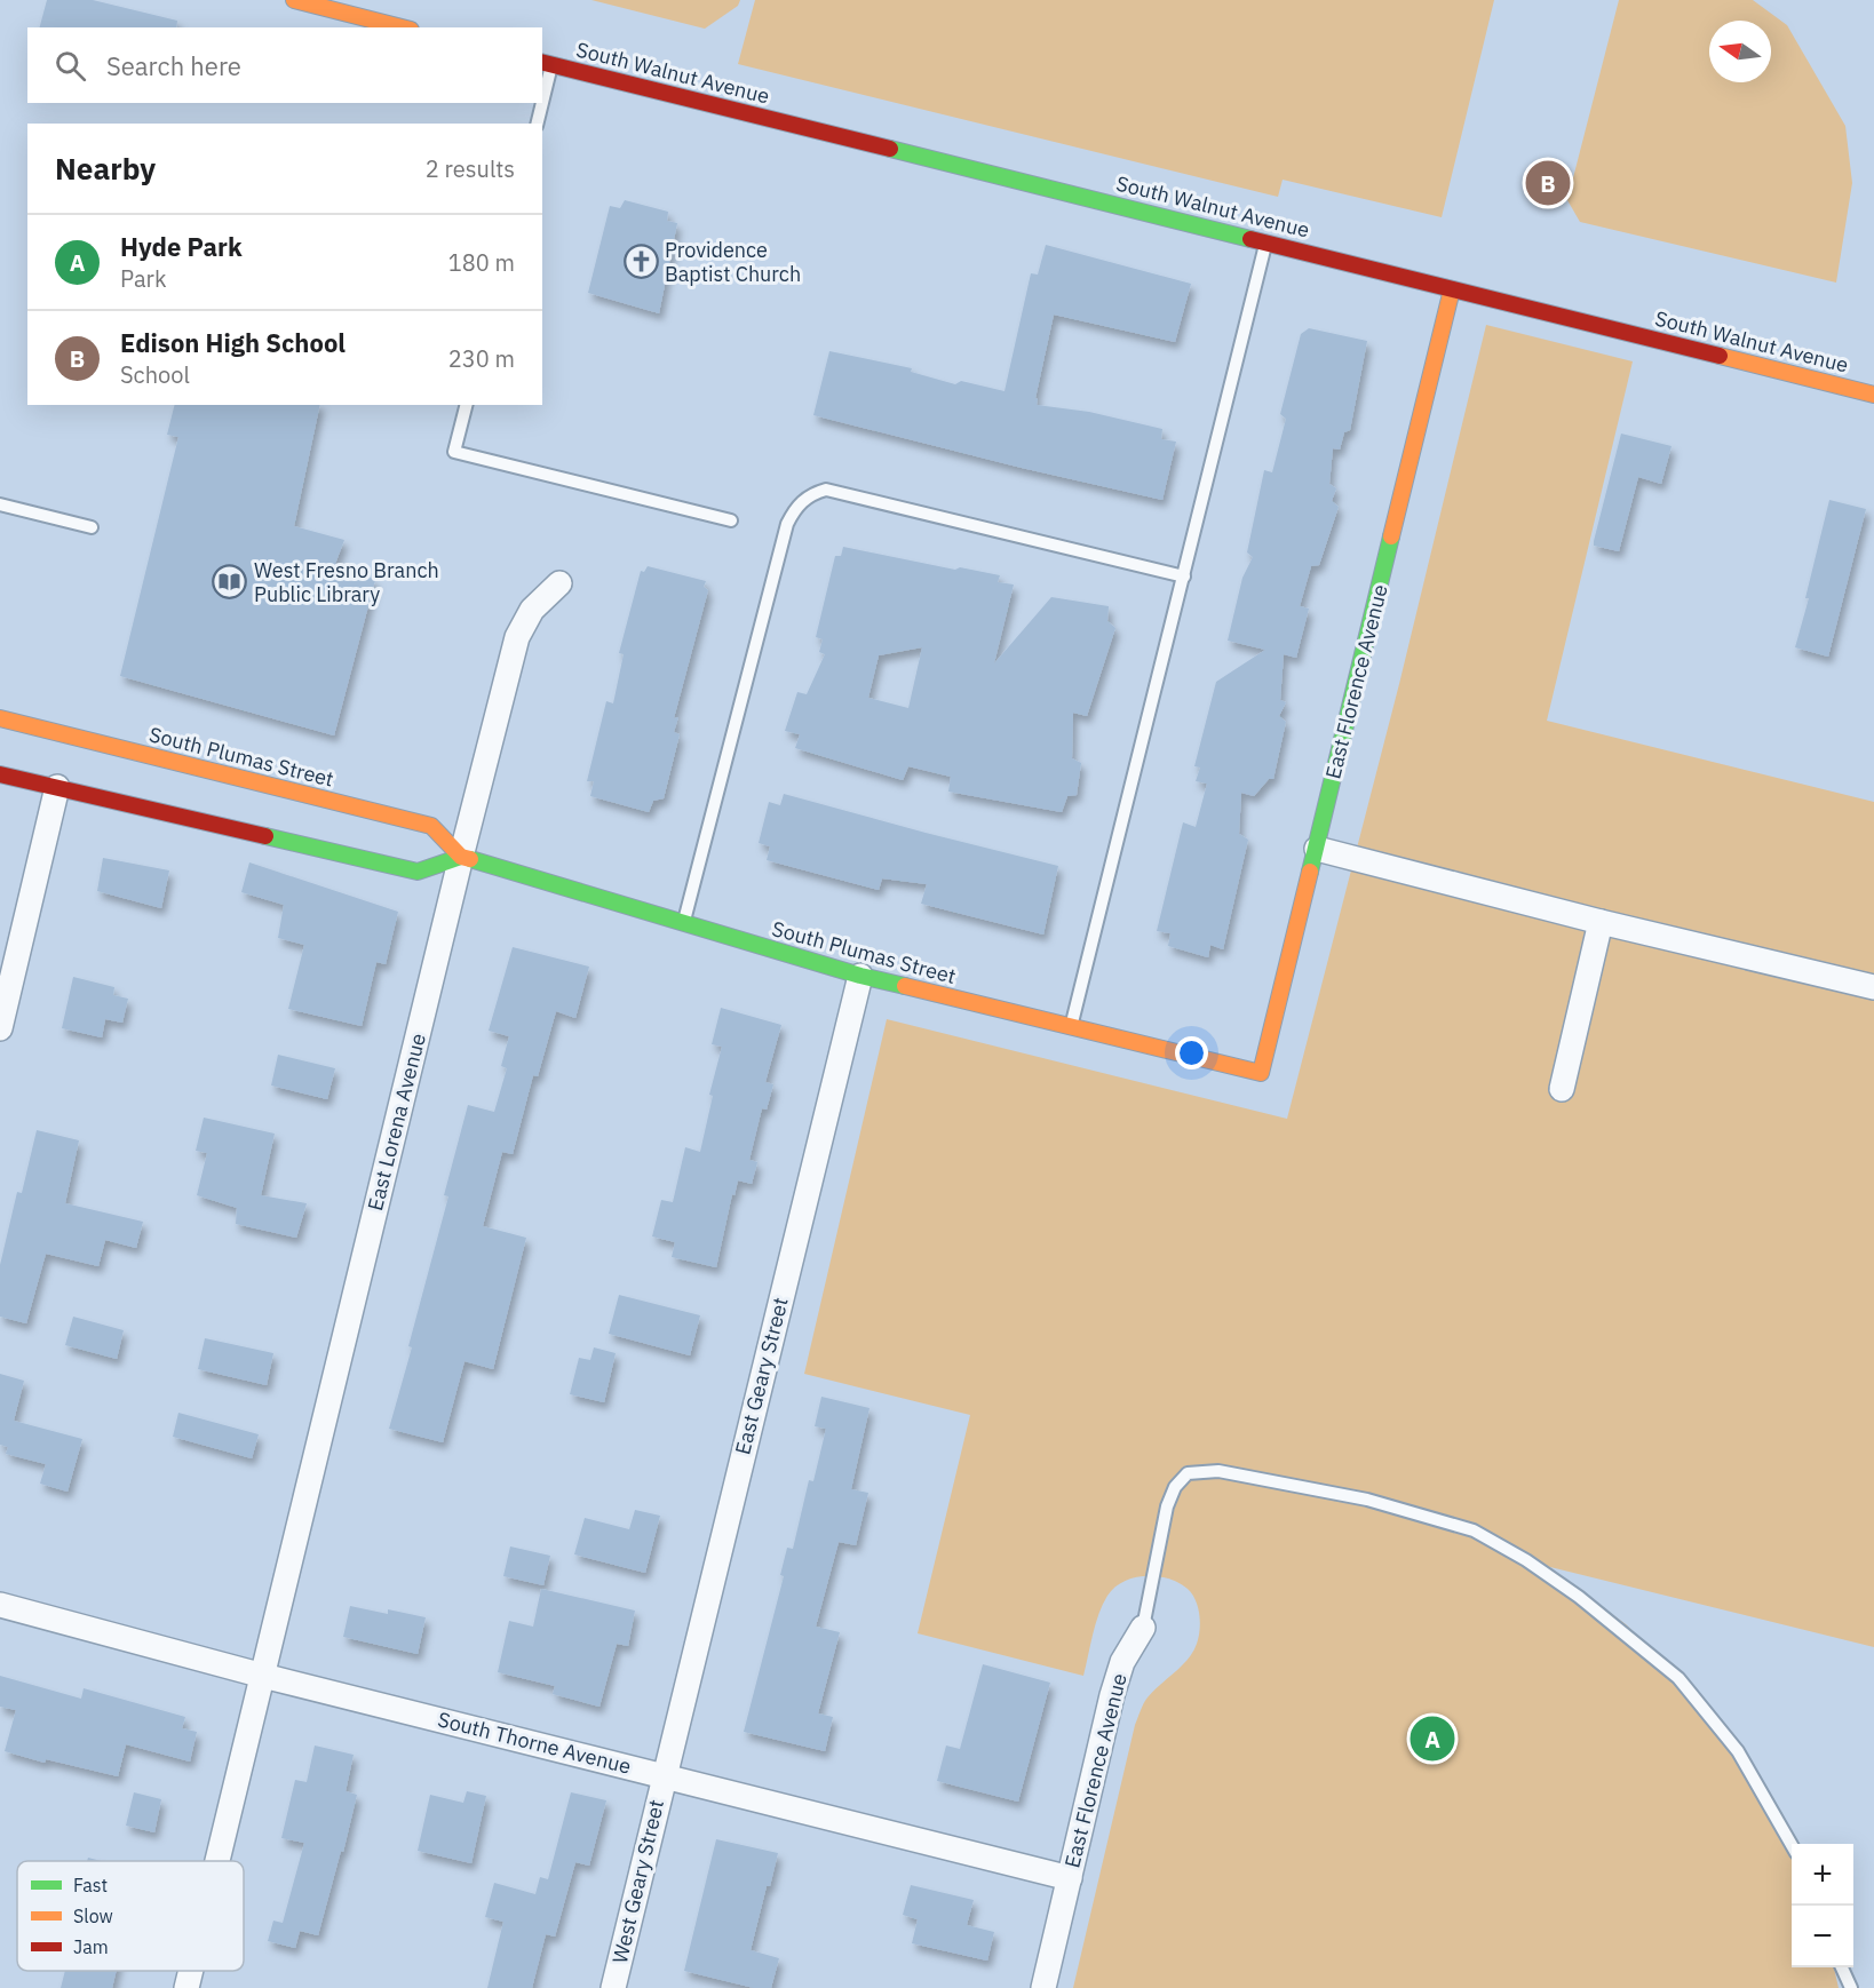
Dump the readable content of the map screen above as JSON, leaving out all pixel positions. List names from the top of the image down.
{
  "streets": {
    "street": [
      "South Walnut Avenue",
      "East Florence Avenue",
      "South Plumas Street",
      "East Lorena Avenue",
      "East Geary Street",
      "South Thorne Avenue",
      "West Geary Street"
    ]
  },
  "crossings": [
    ["South Walnut Avenue", "East Florence Avenue"],
    ["East Florence Avenue", "South Plumas Street"],
    ["East Florence Avenue", "South Thorne Avenue"],
    ["South Plumas Street", "East Lorena Avenue"],
    ["South Plumas Street", "East Geary Street"],
    ["East Lorena Avenue", "South Thorne Avenue"],
    ["East Geary Street", "South Thorne Avenue"],
    ["East Geary Street", "West Geary Street"],
    ["South Thorne Avenue", "West Geary Street"]
  ],
  "places": {
    "church": ["Providence Baptist Church"],
    "library": ["West Fresno Branch Public Library"]
  },
  "legend": ["Fast", "Slow", "Jam"],
  "north": "left",
  "page": {
    "search": "Search here",
    "heading": ["Nearby", "2 results"],
    "pins": ["B", "A"],
    "list": [
      {
        "mark": "A",
        "name": "Hyde Park",
        "note": "Park",
        "value": "180 m"
      },
      {
        "mark": "B",
        "name": "Edison High School",
        "note": "School",
        "value": "230 m"
      }
    ],
    "map_buttons": ["+", "−"]
  }
}
